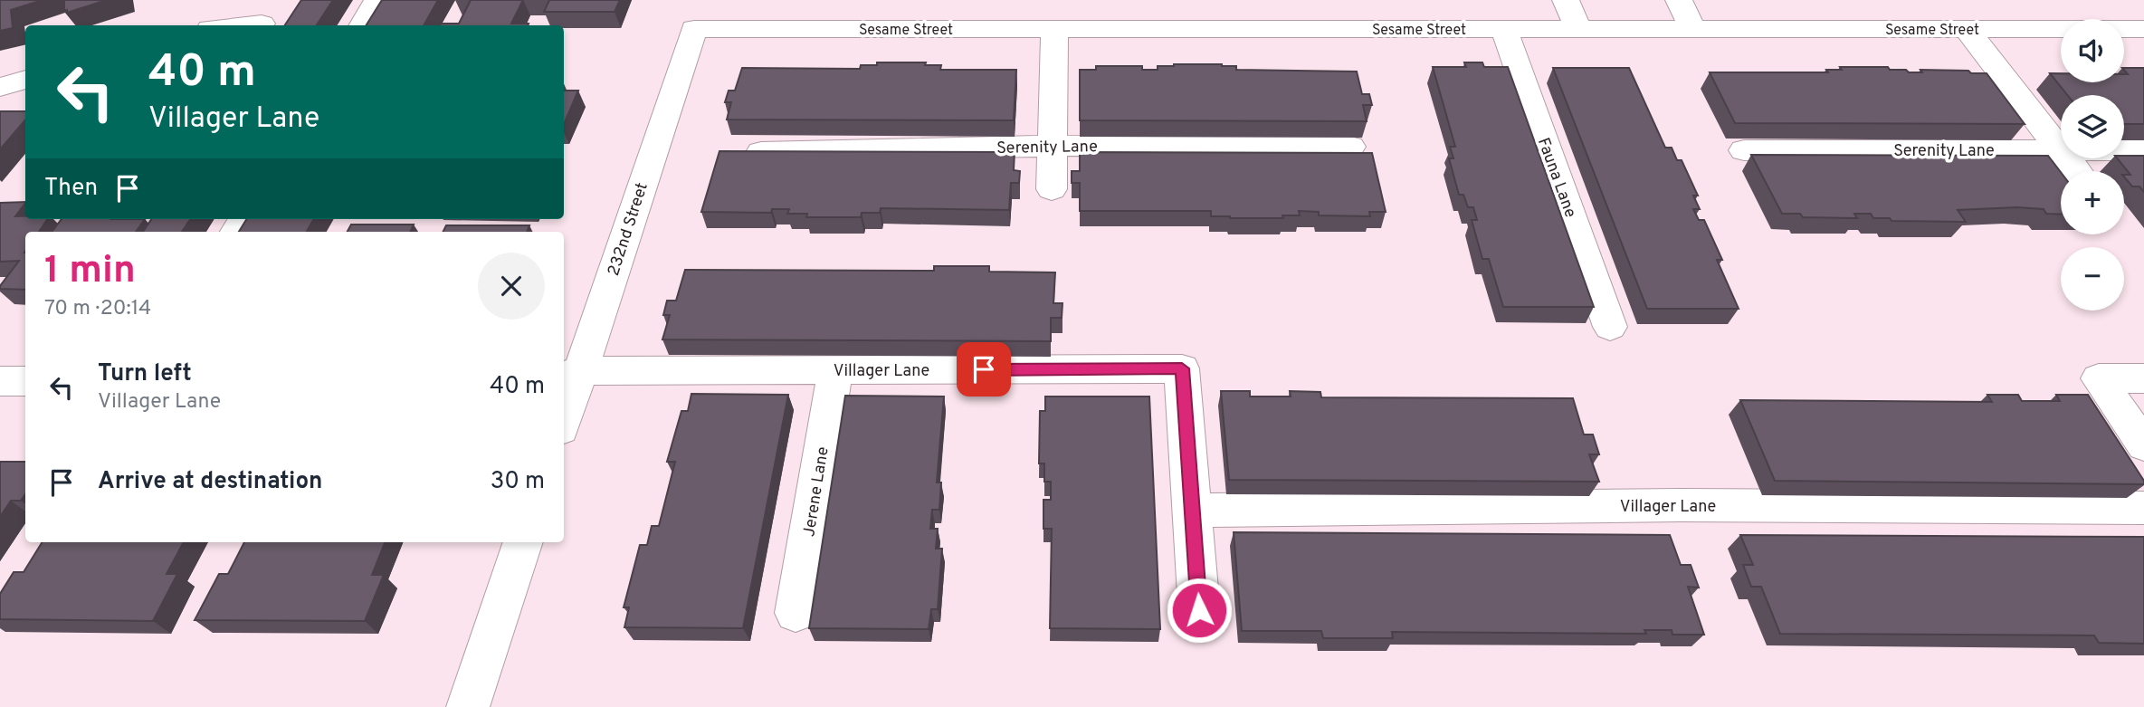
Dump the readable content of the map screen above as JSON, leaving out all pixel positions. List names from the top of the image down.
{
  "streets": {
    "street": [
      "Sesame Street",
      "Serenity Lane",
      "Fauna Lane",
      "232nd Street",
      "Villager Lane",
      "Jerene Lane"
    ]
  },
  "crossings": [
    ["Sesame Street", "Fauna Lane"],
    ["Sesame Street", "232nd Street"],
    ["232nd Street", "Villager Lane"],
    ["Villager Lane", "Jerene Lane"]
  ],
  "page": {
    "map_buttons": ["+", "−"],
    "turn": ["40 m", "Villager Lane"],
    "then": "Then",
    "heading": ["1 min", "70 m · 20:14"],
    "list": [
      {
        "name": "Turn left",
        "note": "Villager Lane",
        "value": "40 m"
      },
      {
        "name": "Arrive at destination",
        "value": "30 m"
      }
    ]
  }
}
